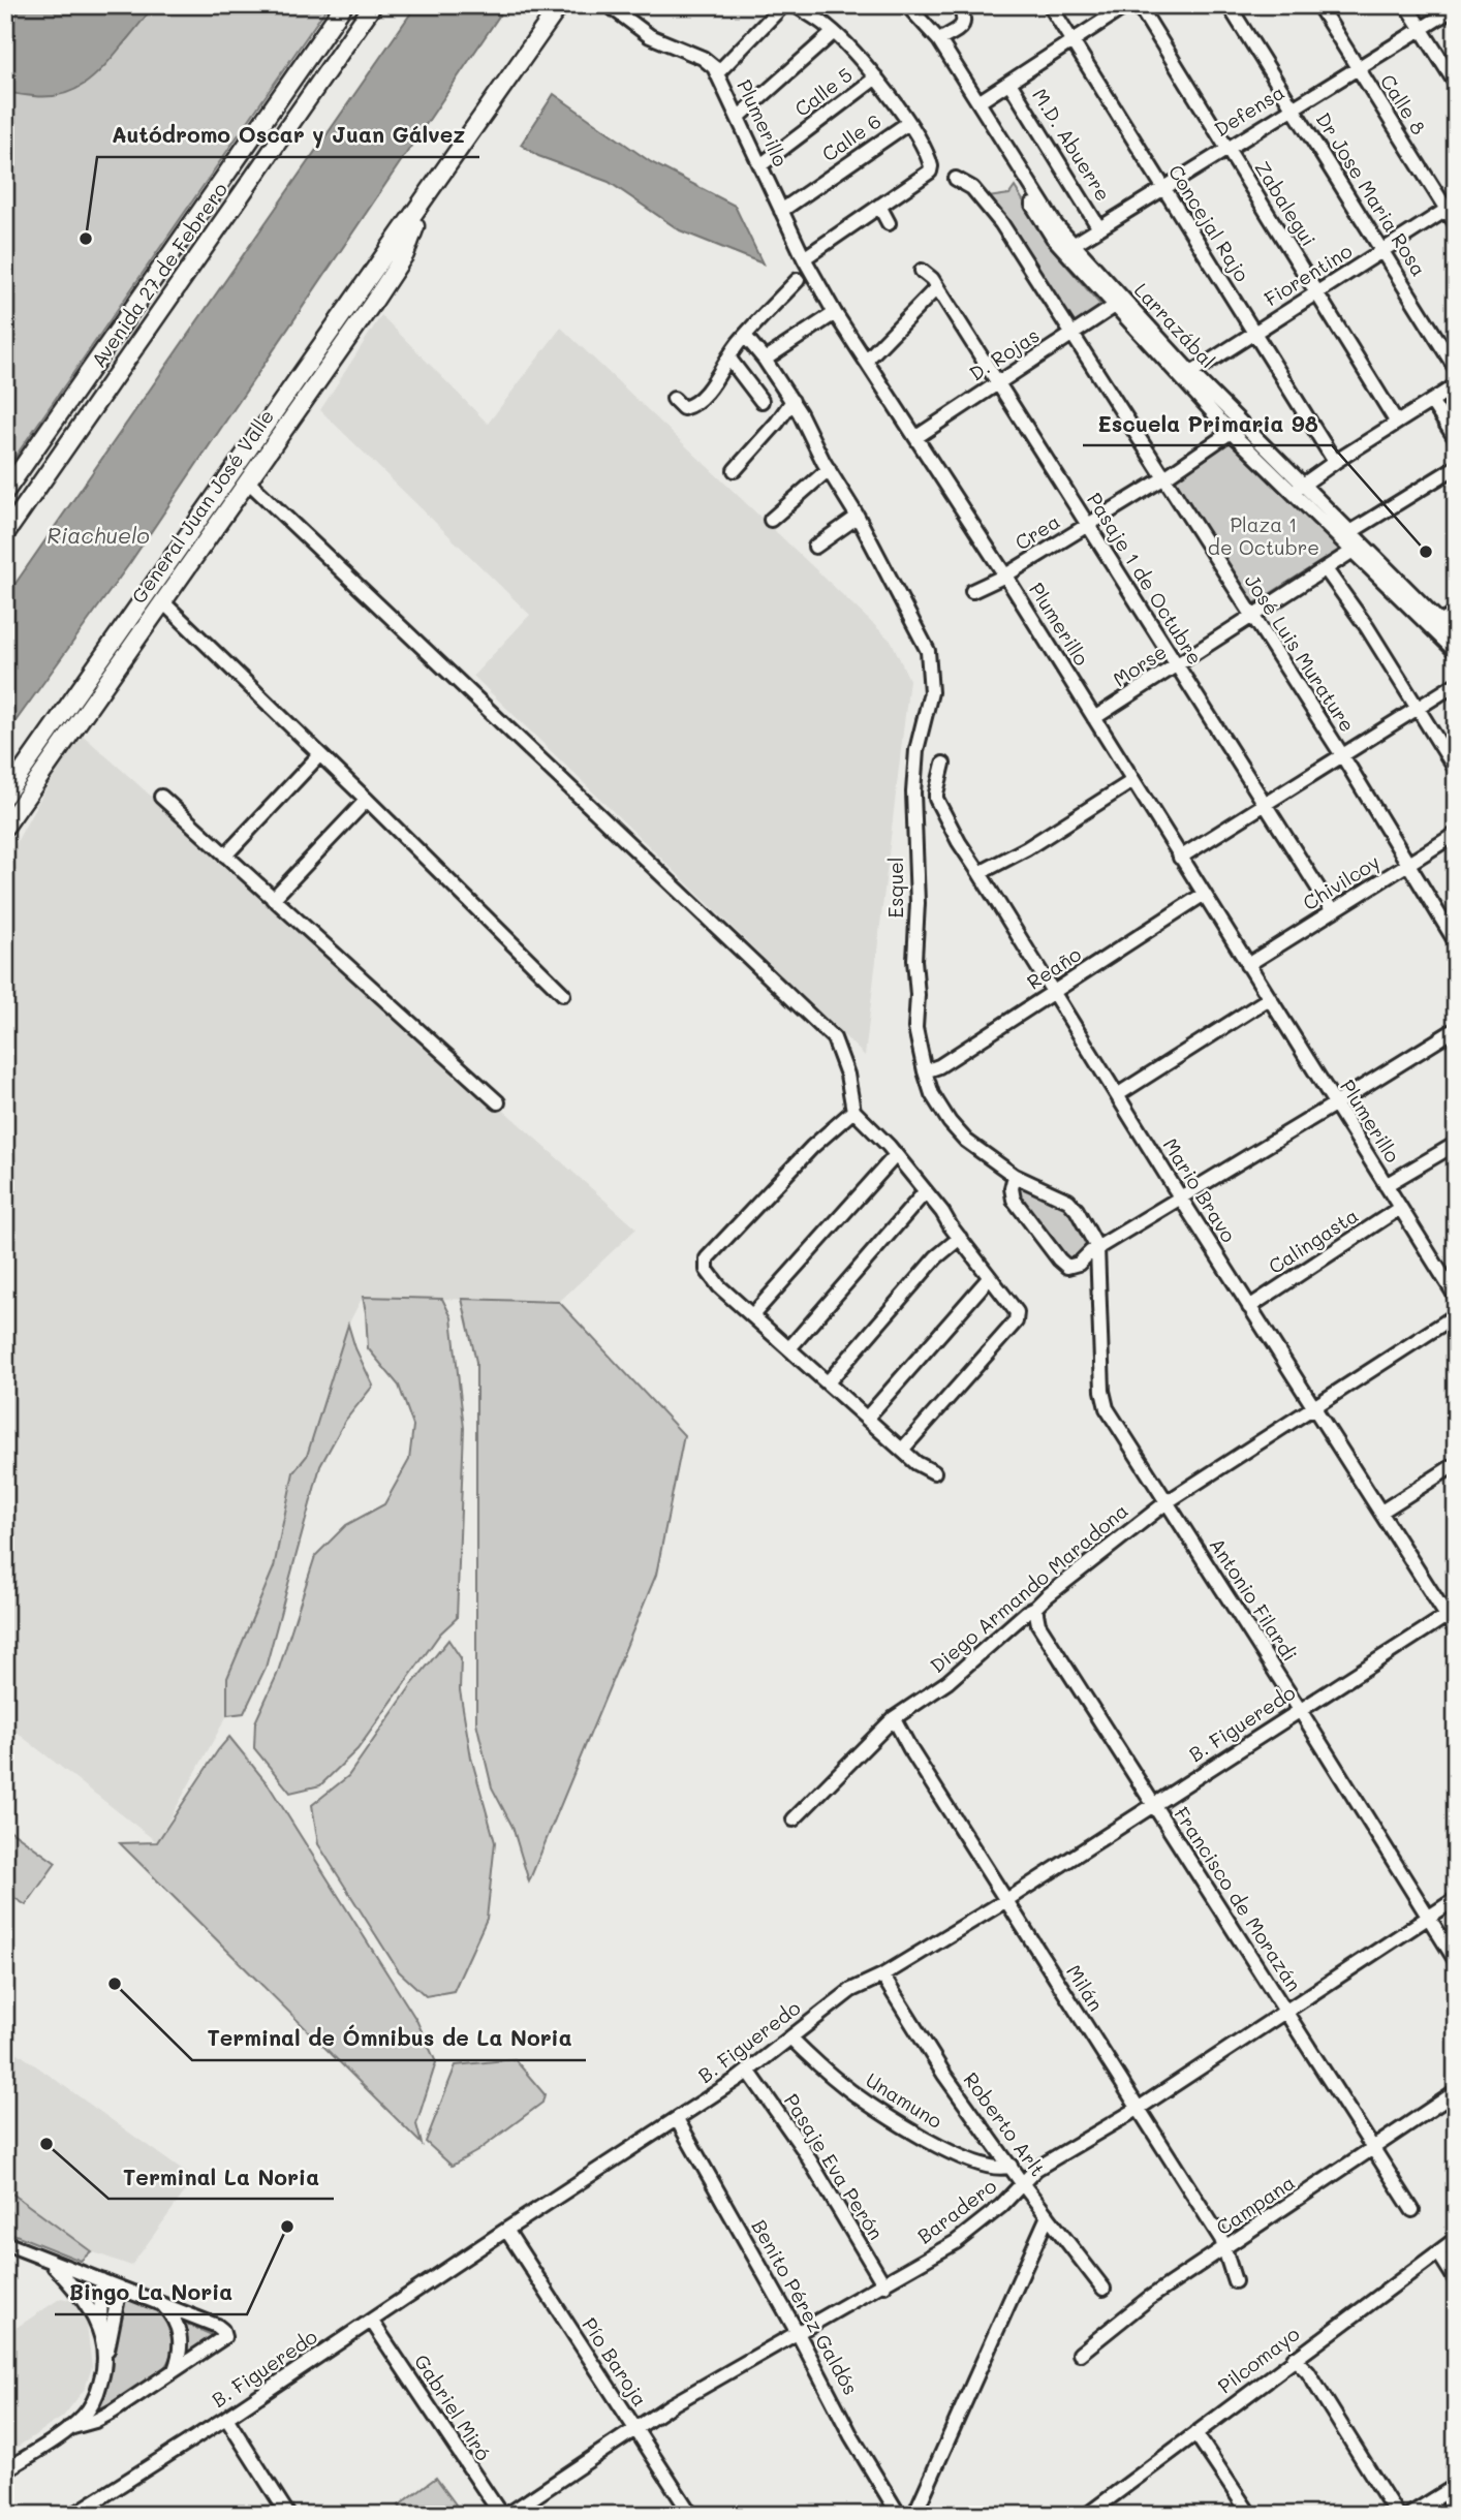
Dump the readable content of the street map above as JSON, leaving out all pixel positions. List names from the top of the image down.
{
  "streets": {
    "main road": ["Avenida 27 de Febrero", "General Juan José Valle"],
    "street": [
      "Calle 5",
      "Calle 8",
      "Defensa",
      "Plumerillo",
      "Calle 6",
      "M.D. Abuerre",
      "Dr Jose Maria Rosa",
      "Zabalegui",
      "Concejal Rajo",
      "Fiorentino",
      "Larrazábal",
      "D. Rojas",
      "Crea",
      "Pasaje 1 de Octubre",
      "José Luis Murature",
      "Morse",
      "Chivilcoy",
      "Esquel",
      "Reaño",
      "Mario Bravo",
      "Calingasta",
      "Diego Armando Maradona",
      "Antonio Filardi",
      "B. Figueredo",
      "Francisco de Morazán",
      "Milán",
      "Unamuno",
      "Roberto Arlt",
      "Pasaje Eva Perón",
      "Campana",
      "Baradero",
      "Benito Pérez Galdós",
      "Pilcomayo",
      "Pío Baroja",
      "Gabriel Miró"
    ]
  },
  "crossings": [
    ["Calle 5", "Plumerillo"],
    ["Calle 8", "Defensa"],
    ["Calle 8", "Fiorentino"],
    ["Defensa", "M.D. Abuerre"],
    ["Defensa", "Dr Jose Maria Rosa"],
    ["Defensa", "Zabalegui"],
    ["Defensa", "Concejal Rajo"],
    ["Defensa", "Larrazábal"],
    ["Plumerillo", "Calle 6"],
    ["Plumerillo", "D. Rojas"],
    ["Plumerillo", "Crea"],
    ["Plumerillo", "Morse"],
    ["Plumerillo", "Chivilcoy"],
    ["Plumerillo", "Reaño"],
    ["Plumerillo", "Calingasta"],
    ["Dr Jose Maria Rosa", "Fiorentino"],
    ["Zabalegui", "Fiorentino"],
    ["Concejal Rajo", "Fiorentino"],
    ["Fiorentino", "Larrazábal"],
    ["Larrazábal", "D. Rojas"],
    ["Larrazábal", "Crea"],
    ["Larrazábal", "Morse"],
    ["D. Rojas", "Pasaje 1 de Octubre"],
    ["D. Rojas", "José Luis Murature"],
    ["Crea", "Pasaje 1 de Octubre"],
    ["Crea", "José Luis Murature"],
    ["Pasaje 1 de Octubre", "Morse"],
    ["Pasaje 1 de Octubre", "Chivilcoy"],
    ["José Luis Murature", "Morse"],
    ["José Luis Murature", "Chivilcoy"],
    ["Esquel", "Reaño"],
    ["Esquel", "Antonio Filardi"],
    ["Reaño", "Mario Bravo"],
    ["Mario Bravo", "Calingasta"],
    ["Mario Bravo", "Diego Armando Maradona"],
    ["Mario Bravo", "B. Figueredo"],
    ["Diego Armando Maradona", "Antonio Filardi"],
    ["Diego Armando Maradona", "Francisco de Morazán"],
    ["Diego Armando Maradona", "Milán"],
    ["Antonio Filardi", "B. Figueredo"],
    ["Antonio Filardi", "Baradero"],
    ["B. Figueredo", "Francisco de Morazán"],
    ["B. Figueredo", "Milán"],
    ["B. Figueredo", "Unamuno"],
    ["B. Figueredo", "Roberto Arlt"],
    ["B. Figueredo", "Pasaje Eva Perón"],
    ["B. Figueredo", "Benito Pérez Galdós"],
    ["B. Figueredo", "Pío Baroja"],
    ["B. Figueredo", "Gabriel Miró"],
    ["Francisco de Morazán", "Campana"],
    ["Francisco de Morazán", "Baradero"],
    ["Milán", "Campana"],
    ["Milán", "Baradero"],
    ["Unamuno", "Roberto Arlt"],
    ["Roberto Arlt", "Baradero"],
    ["Pasaje Eva Perón", "Baradero"],
    ["Baradero", "Benito Pérez Galdós"],
    ["Baradero", "Pío Baroja"]
  ],
  "water": ["Riachuelo"],
  "parks": ["Plaza 1 de Octubre"],
  "places": [
    "Autódromo Oscar y Juan Gálvez",
    "Escuela Primaria 98",
    "Terminal de Ómnibus de La Noria",
    "Terminal La Noria",
    "Bingo La Noria"
  ]
}
